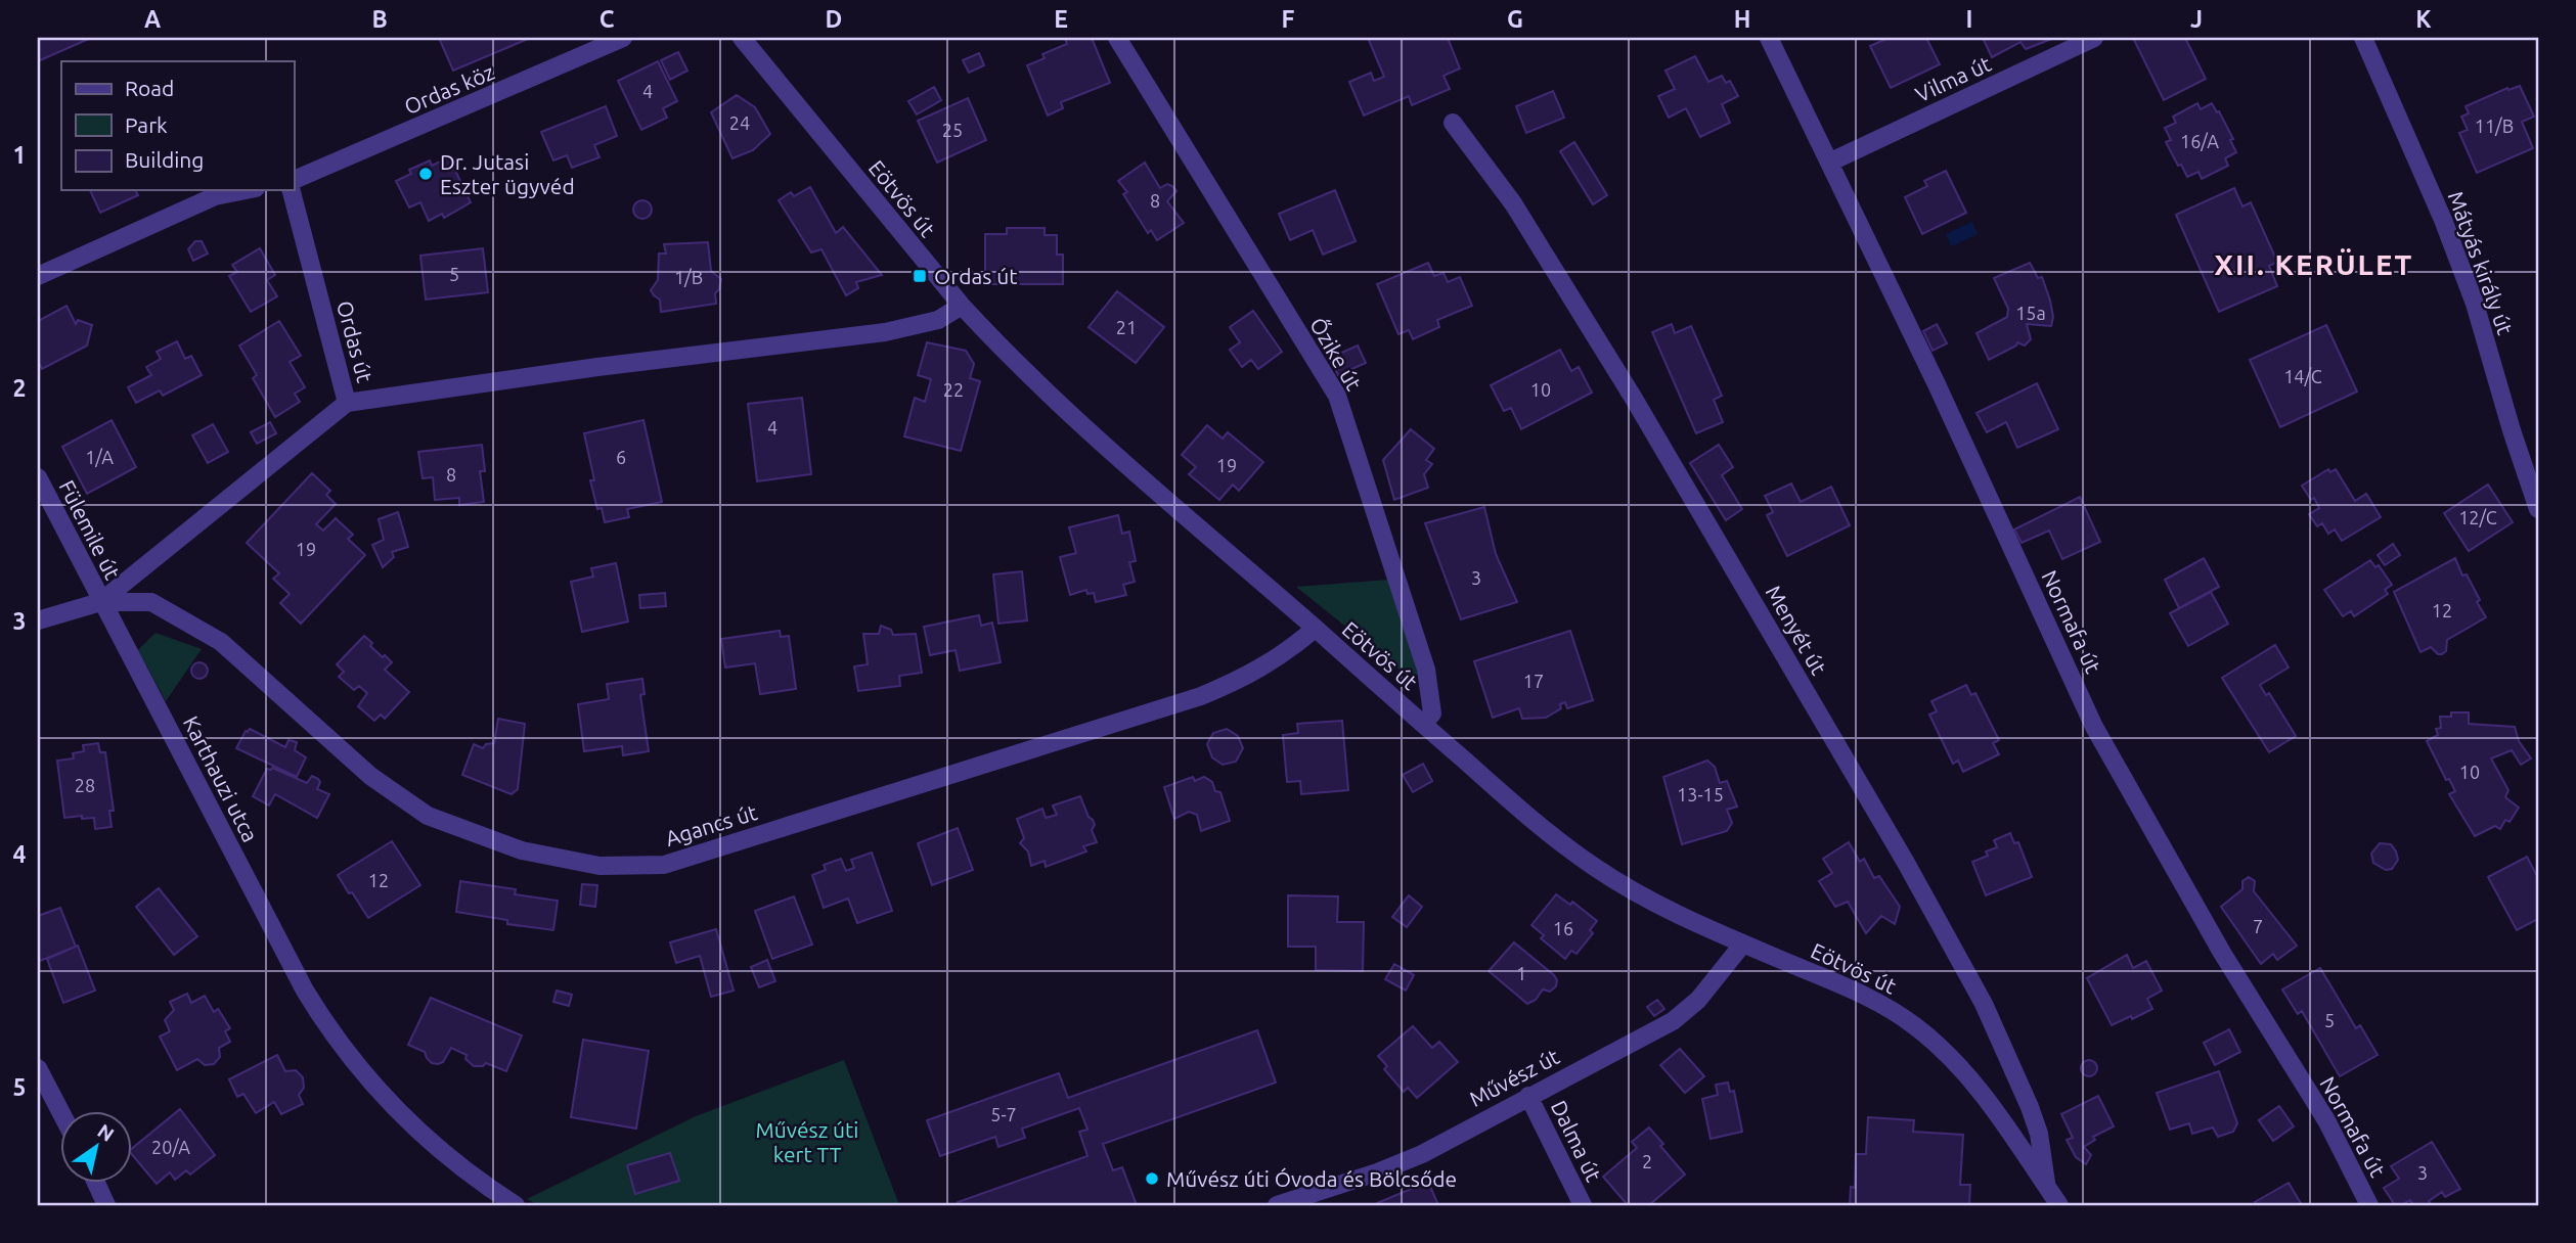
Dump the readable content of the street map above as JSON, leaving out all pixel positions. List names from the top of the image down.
{
  "streets": {
    "street": [
      "Vilma út",
      "Ordas köz",
      "Eötvös út",
      "Mátyás király út",
      "Ordas út",
      "Őzike út",
      "Fülemile út",
      "Normafa út",
      "Menyét út",
      "Karthauzi utca",
      "Agancs út",
      "Művész út",
      "Dalma út"
    ]
  },
  "crossings": [
    ["Vilma út", "Normafa út"],
    ["Eötvös út", "Ordas út"],
    ["Eötvös út", "Őzike út"],
    ["Eötvös út", "Menyét út"],
    ["Eötvös út", "Agancs út"],
    ["Eötvös út", "Művész út"],
    ["Fülemile út", "Karthauzi utca"],
    ["Fülemile út", "Agancs út"],
    ["Karthauzi utca", "Agancs út"],
    ["Művész út", "Dalma út"]
  ],
  "districts": ["XII. KERÜLET"],
  "parks": ["Művész úti kert TT"],
  "places": {
    "other": ["Dr. Jutasi Eszter ügyvéd", "Művész úti Óvoda és Bölcsőde"],
    "transit": ["Ordas út"]
  },
  "house_numbers": [
    "4",
    "24",
    "11/B",
    "25",
    "16/A",
    "8",
    "5",
    "1/B",
    "15a",
    "21",
    "14/C",
    "22",
    "10",
    "4",
    "1/A",
    "6",
    "19",
    "8",
    "12/C",
    "19",
    "3",
    "12",
    "17",
    "10",
    "28",
    "13-15",
    "12",
    "7",
    "16",
    "1",
    "5",
    "5-7",
    "20/A",
    "2",
    "3"
  ],
  "legend": ["Road", "Park", "Building"],
  "north": "top right",
  "grid": {
    "columns": [
      "A",
      "B",
      "C",
      "D",
      "E",
      "F",
      "G",
      "H",
      "I",
      "J",
      "K"
    ],
    "rows": [
      "1",
      "2",
      "3",
      "4",
      "5"
    ]
  }
}
